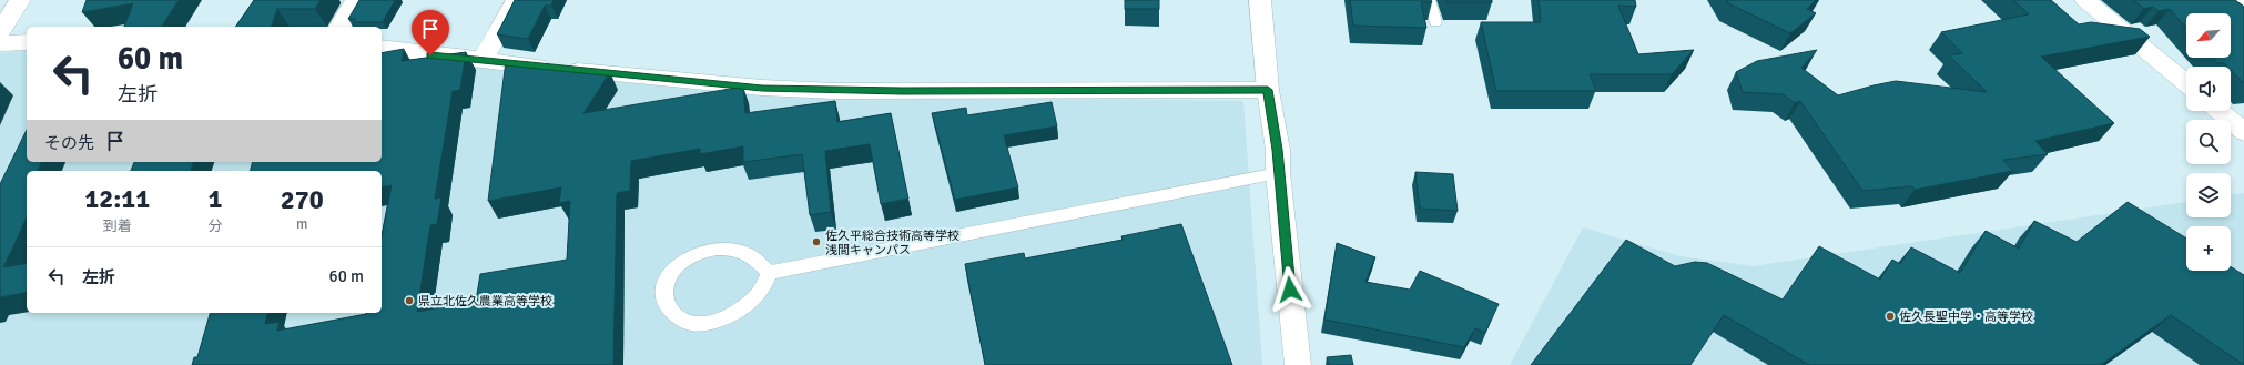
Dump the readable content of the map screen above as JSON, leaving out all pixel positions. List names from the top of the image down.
{
  "places": ["佐久平総合技術高等学校 浅間キャンパス", "県立北佐久農業高等学校", "佐久長聖中学・高等学校"],
  "north": "bottom left",
  "page": {
    "map_buttons": "+",
    "turn": ["60 m", "左折"],
    "then": "その先",
    "eta": [
      "12:11",
      "到着",
      "1",
      "分",
      "270",
      "m"
    ],
    "list": [
      {
        "name": "左折",
        "value": "60 m"
      }
    ]
  }
}
